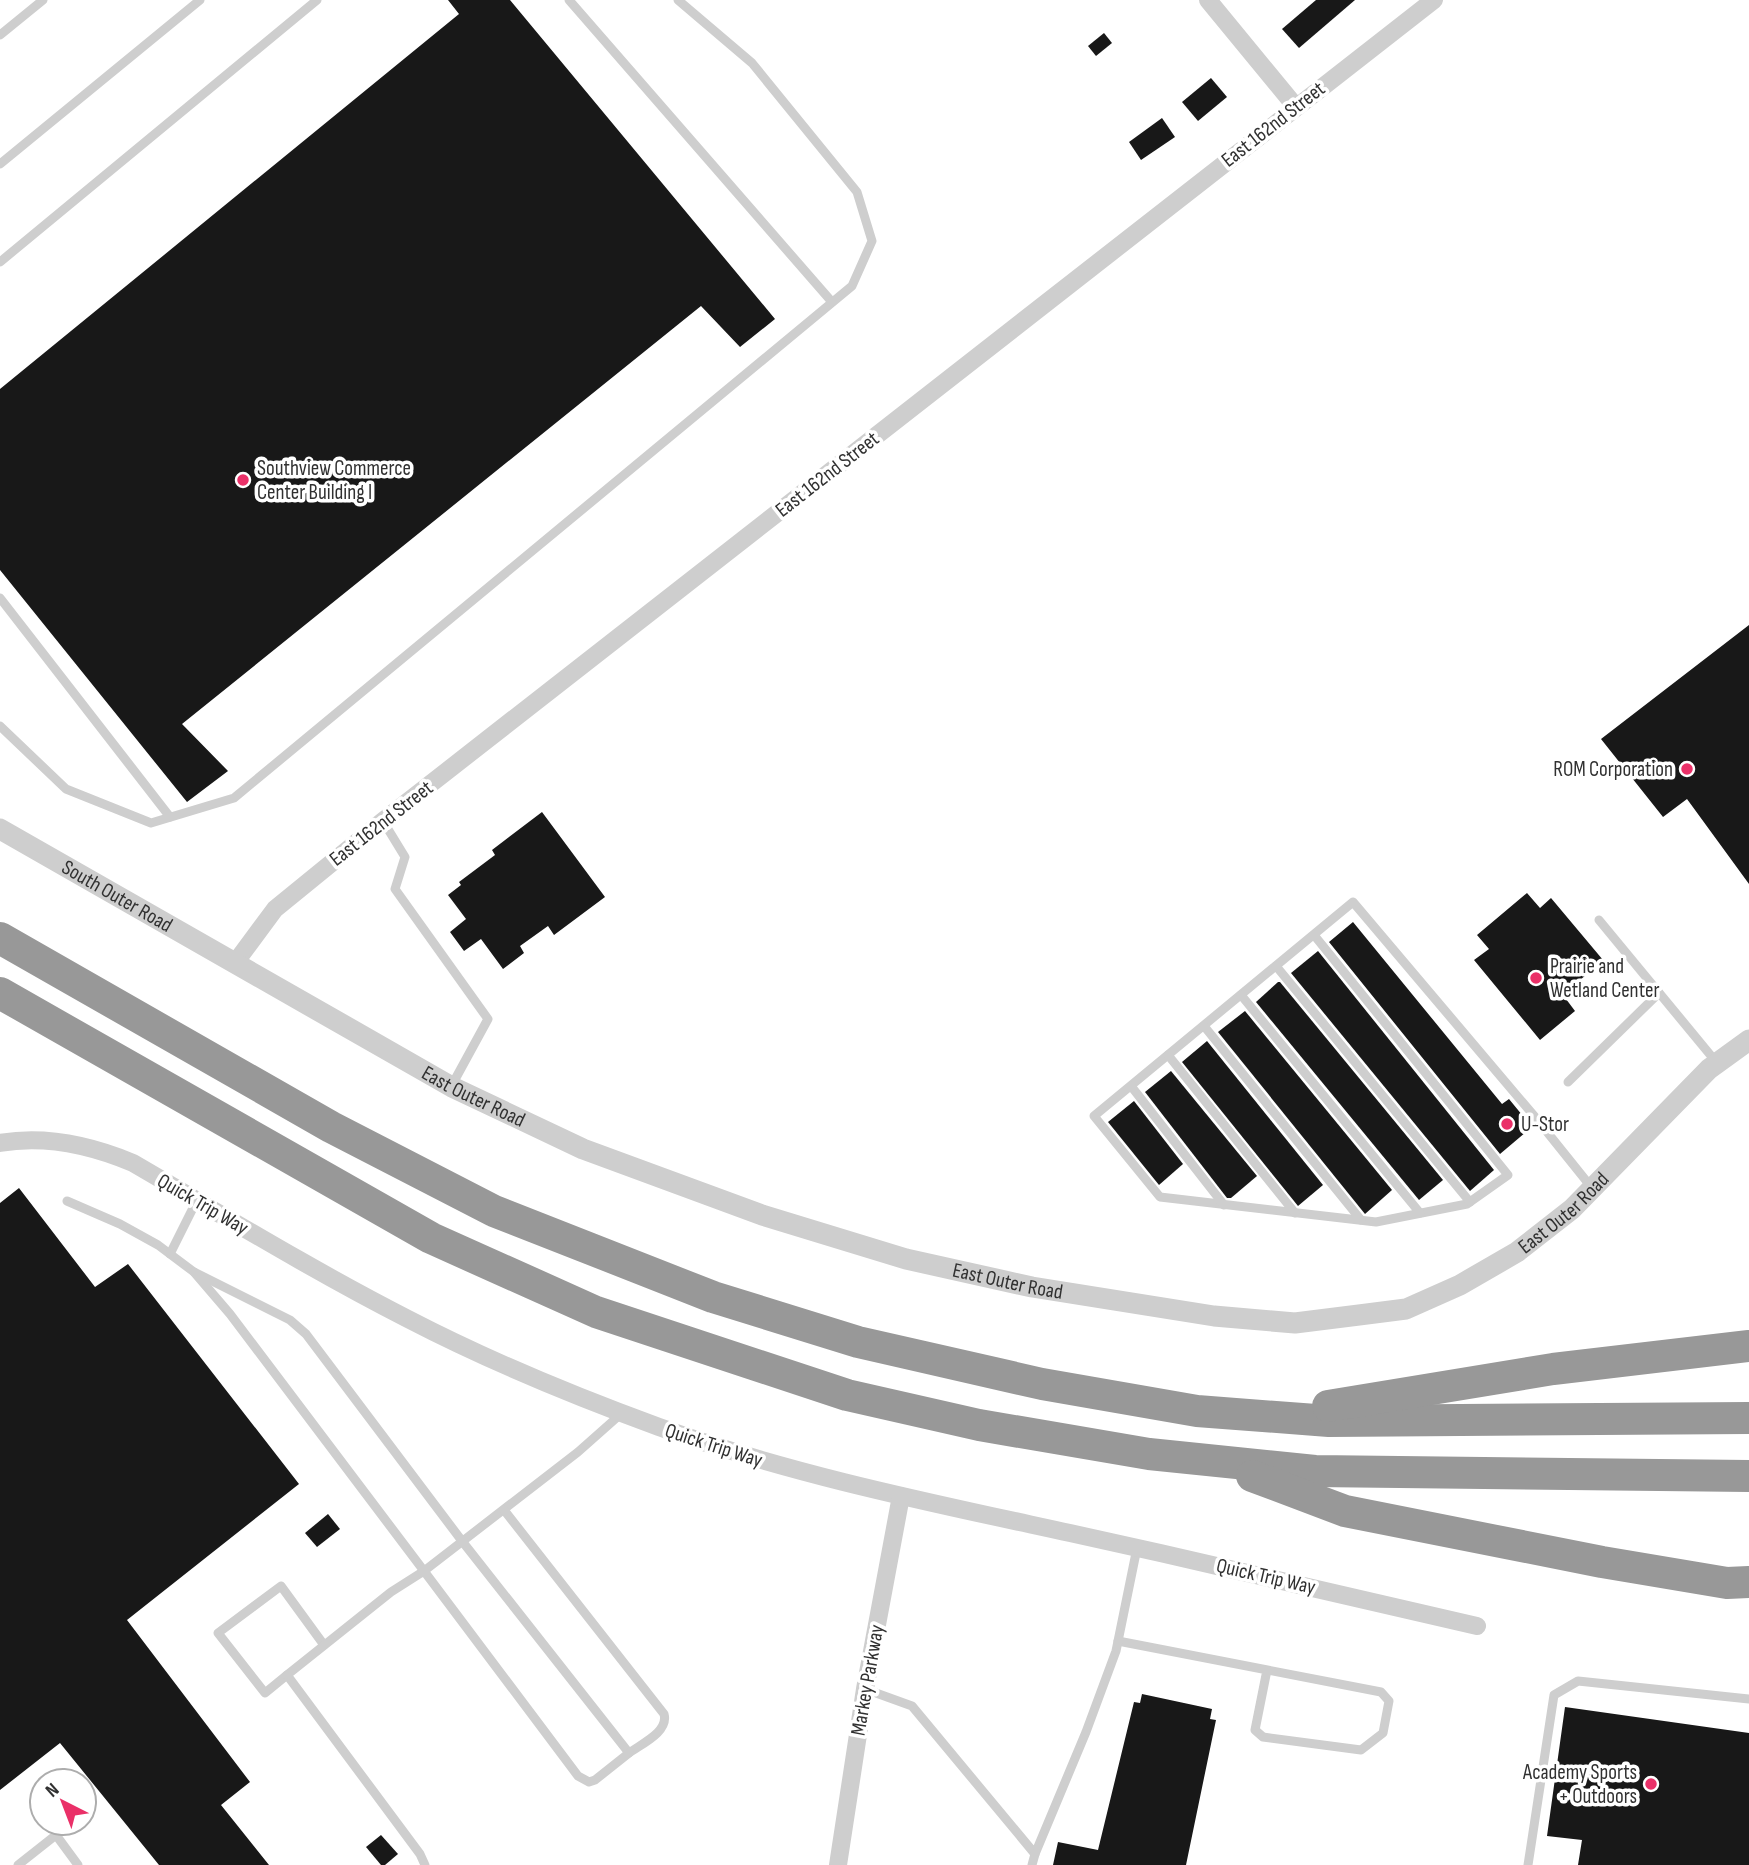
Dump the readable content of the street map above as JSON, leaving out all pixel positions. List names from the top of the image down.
{
  "streets": {
    "street": [
      "East 162nd Street",
      "South Outer Road",
      "East Outer Road",
      "Quick Trip Way",
      "Markey Parkway"
    ]
  },
  "crossings": [
    ["East 162nd Street", "South Outer Road"],
    ["East 162nd Street", "East Outer Road"],
    ["South Outer Road", "East Outer Road"],
    ["Quick Trip Way", "Markey Parkway"]
  ],
  "places": [
    "Southview Commerce Center Building I",
    "ROM Corporation",
    "Prairie and Wetland Center",
    "U-Stor",
    "Academy Sports + Outdoors"
  ],
  "north": "top left"
}
